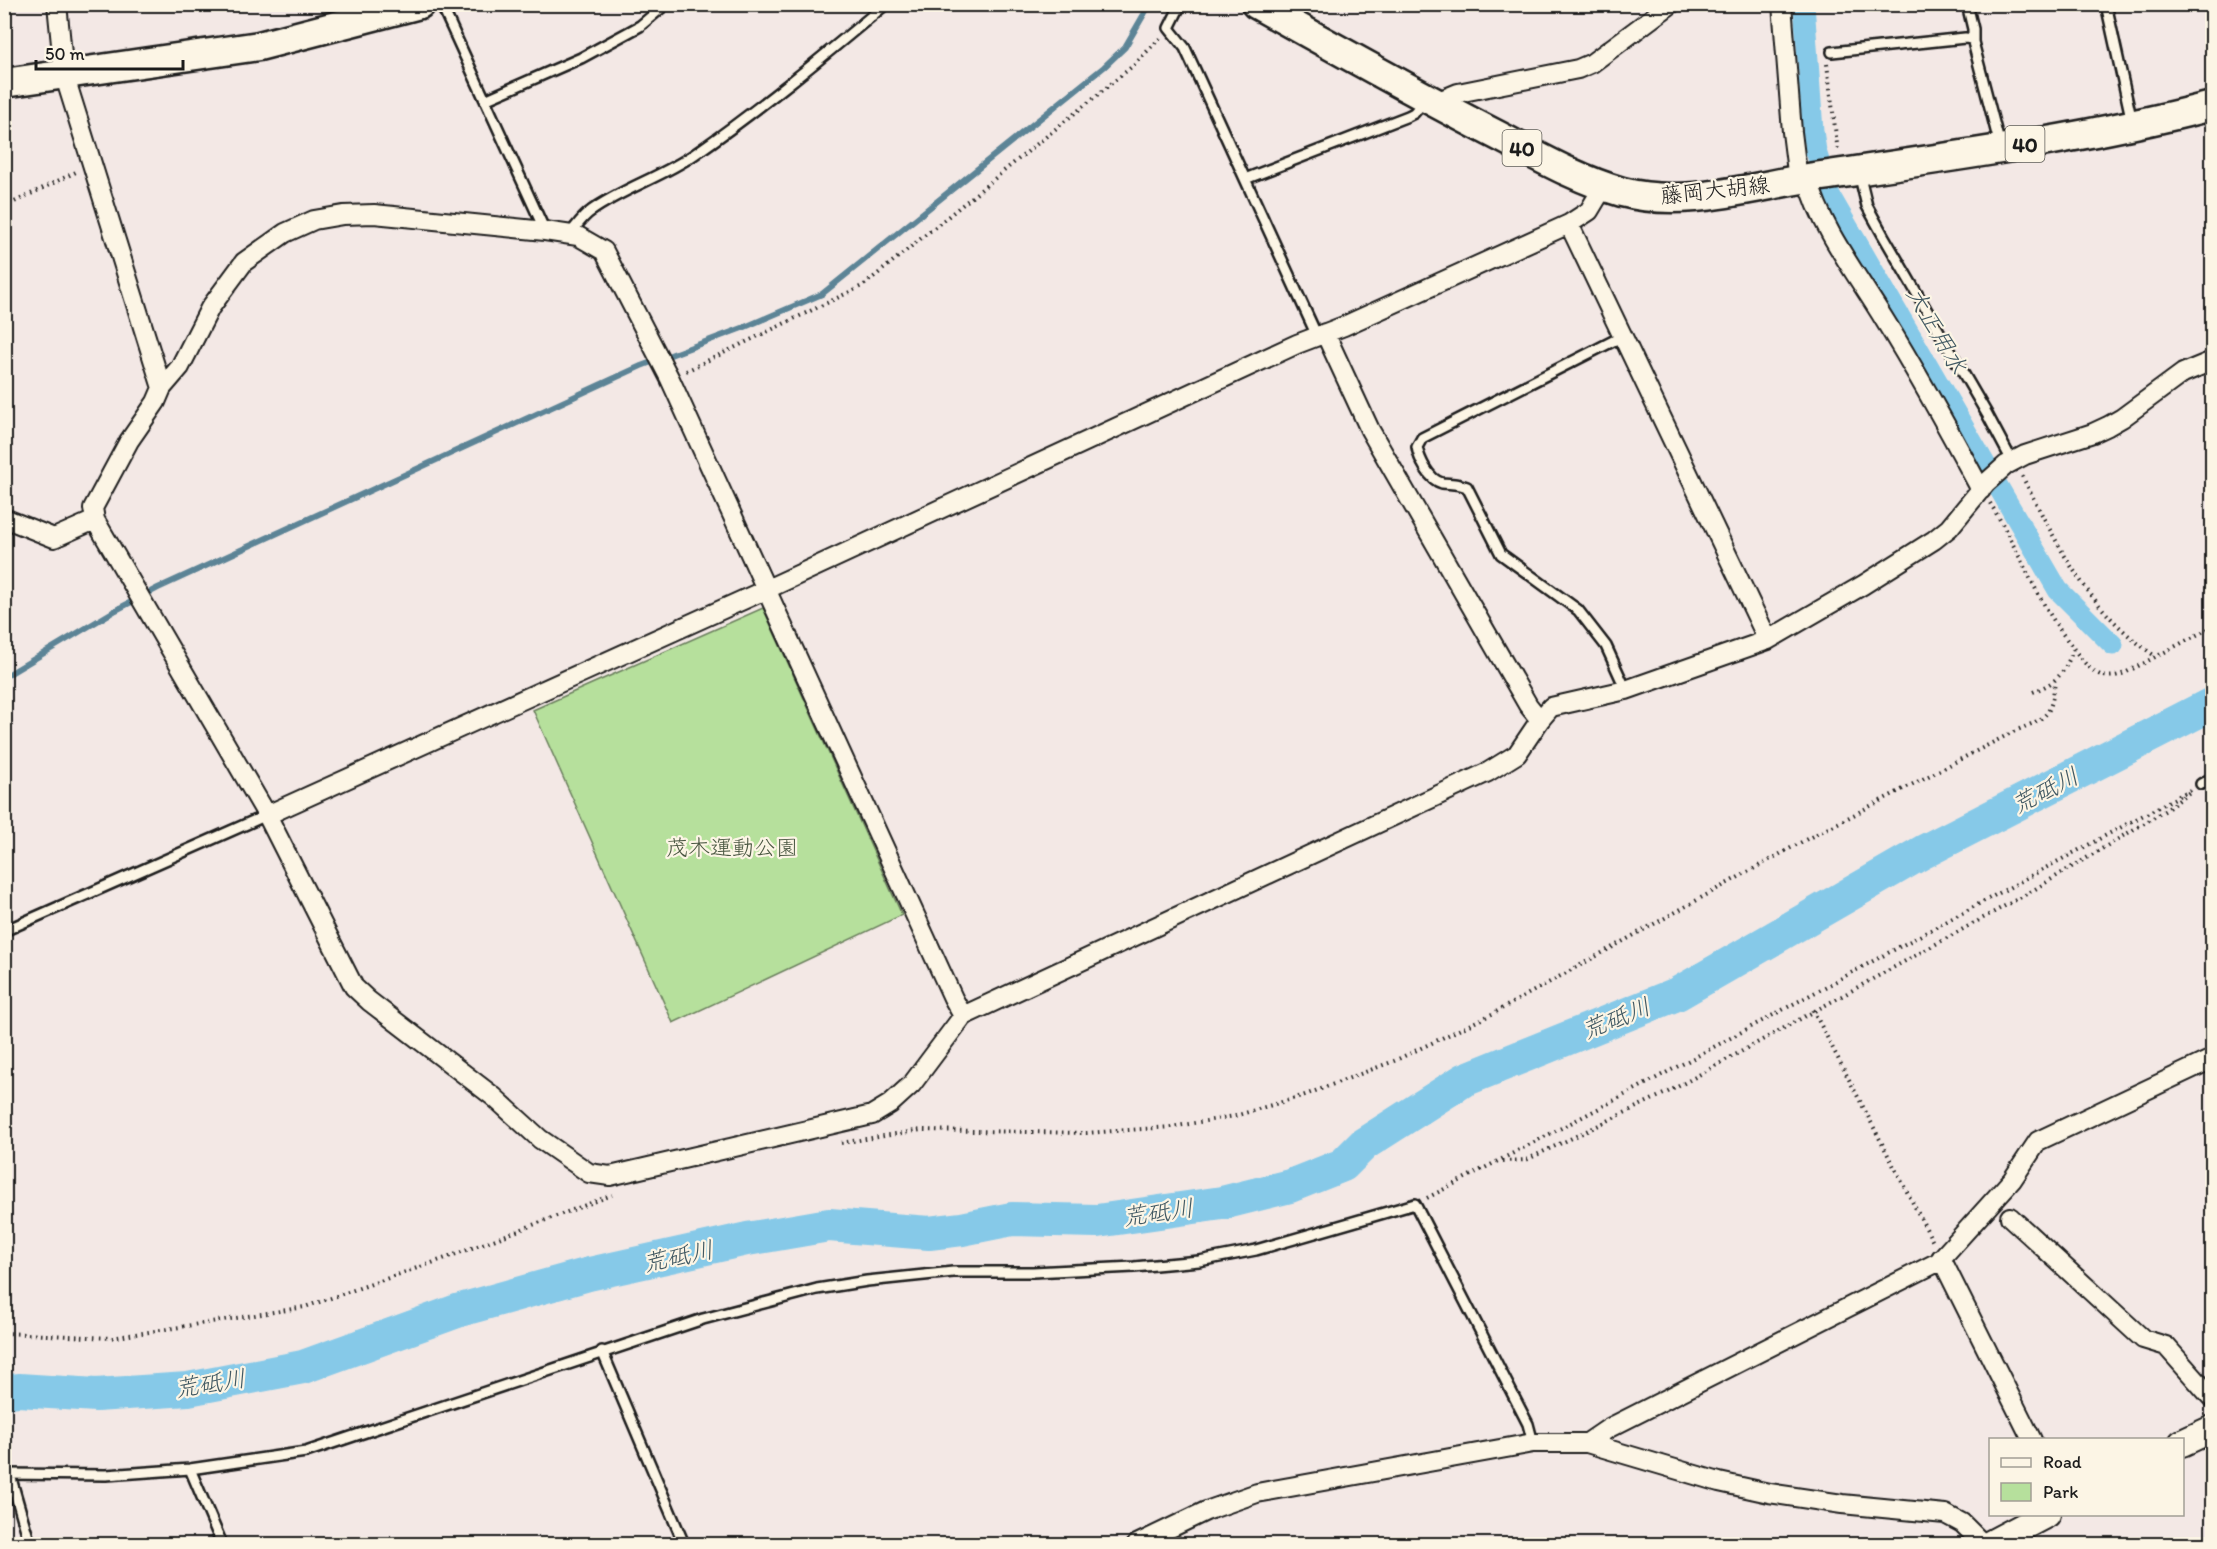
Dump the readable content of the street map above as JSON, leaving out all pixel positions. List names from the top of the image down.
{
  "streets": {
    "main road": ["40", "藤岡大胡線"]
  },
  "water": ["大正用水", "荒砥川"],
  "parks": ["茂木運動公園"],
  "legend": ["Road", "Park"],
  "scale_bar": "50 m"
}
